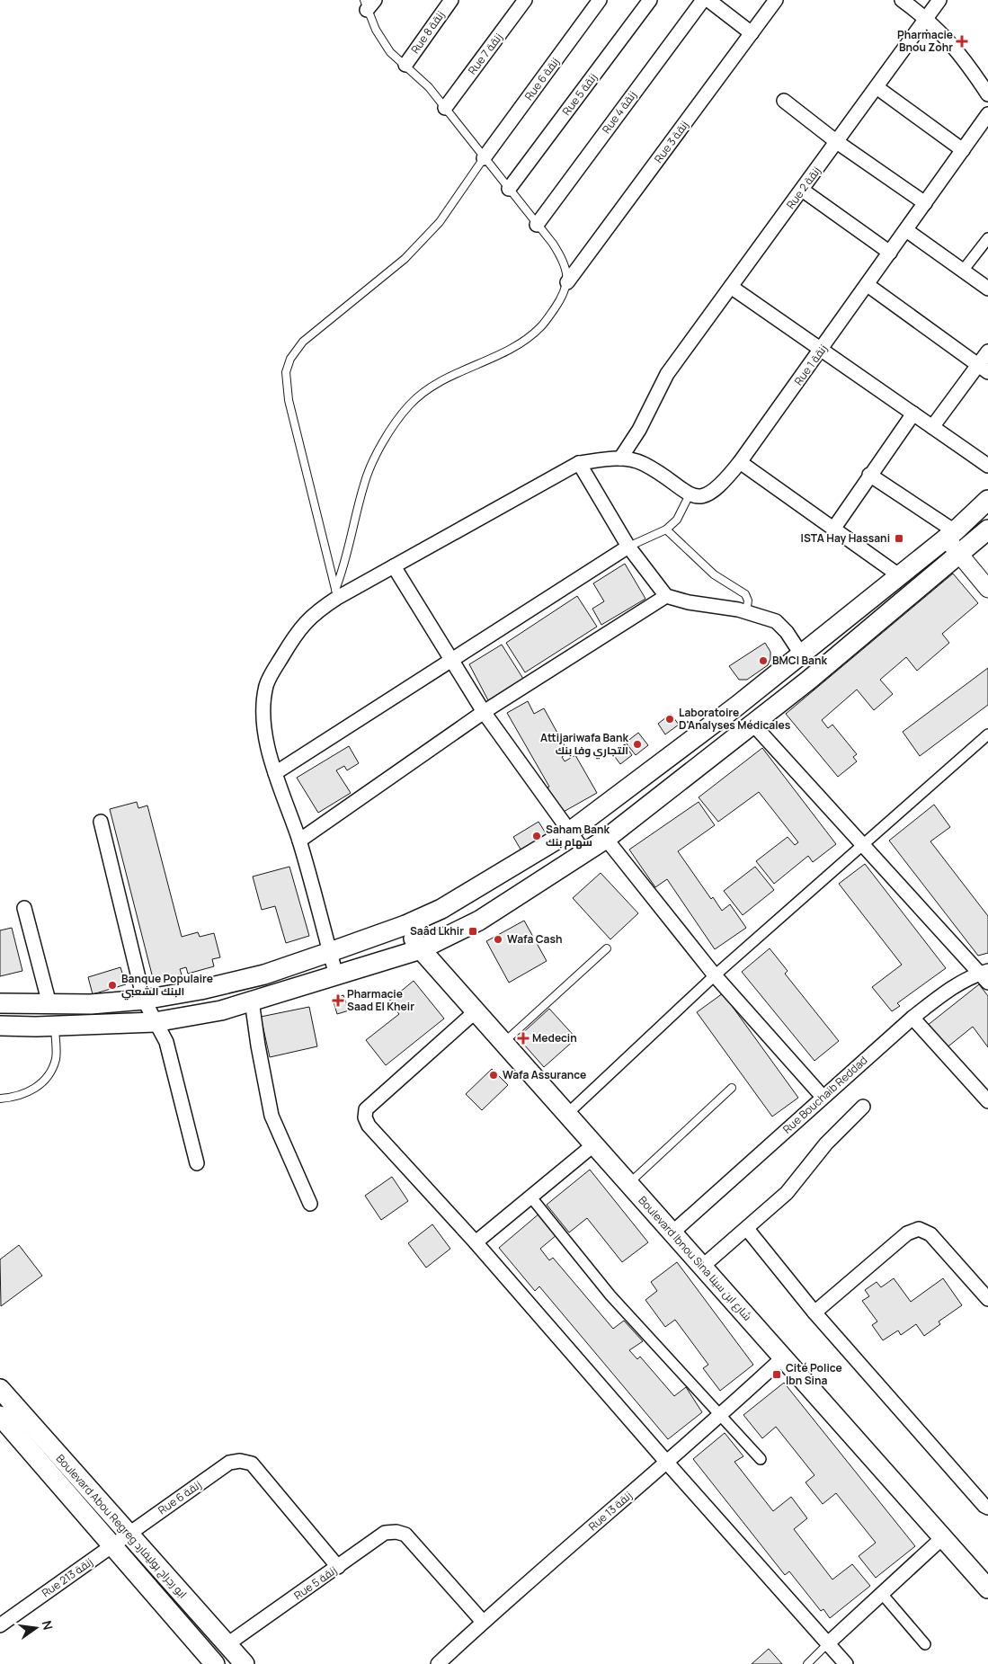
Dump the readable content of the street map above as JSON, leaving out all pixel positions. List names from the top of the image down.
{
  "streets": {
    "main road": ["Boulevard Ibnou Sina شارع ابن سينا", "Boulevard Abou Regreg ابو رجراج بوليفارد"],
    "street": [
      "Rue 8 زنقة",
      "Rue 7 زنقة",
      "Rue 6 زنقة",
      "Rue 5 زنقة",
      "Rue 4 زنقة",
      "Rue 3 زنقة",
      "Rue 2 زنقة",
      "Rue 1 زنقة",
      "Rue Bouchaib Reddad",
      "Rue 13 زنقة",
      "Rue 213 زنقة"
    ]
  },
  "crossings": [
    ["Rue 6 زنقة", "Rue 5 زنقة"],
    ["Rue 6 زنقة", "Boulevard Abou Regreg ابو رجراج بوليفارد"],
    ["Rue 6 زنقة", "Rue 213 زنقة"],
    ["Rue 5 زنقة", "Rue 13 زنقة"],
    ["Rue 5 زنقة", "Boulevard Abou Regreg ابو رجراج بوليفارد"],
    ["Rue Bouchaib Reddad", "Boulevard Ibnou Sina شارع ابن سينا"],
    ["Boulevard Ibnou Sina شارع ابن سينا", "Rue 13 زنقة"],
    ["Boulevard Abou Regreg ابو رجراج بوليفارد", "Rue 213 زنقة"]
  ],
  "places": {
    "health": ["Pharmacie Bnou Zohr", "Pharmacie Saad El Kheir", "Medecin"],
    "transit": ["ISTA Hay Hassani", "Saâd Lkhir", "Cité Police Ibn Sina"],
    "other": [
      "BMCI Bank",
      "Laboratoire D'Analyses Médicales",
      "Attijariwafa Bank التجاري وفا بنك",
      "Saham Bank سهام بنك",
      "Wafa Cash",
      "Banque Populaire البنك الشعبي",
      "Wafa Assurance"
    ]
  },
  "north": "right"
}
